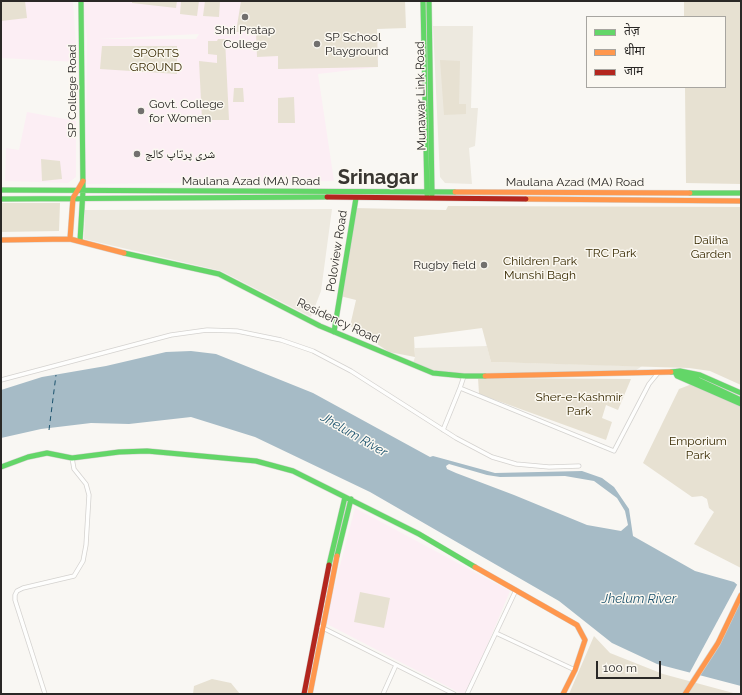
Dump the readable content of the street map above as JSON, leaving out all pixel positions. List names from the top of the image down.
{
  "streets": {
    "main road": [
      "SP College Road",
      "Munawar Link Road",
      "Maulana Azad (MA) Road",
      "Poloview Road",
      "Residency Road"
    ]
  },
  "crossings": [
    ["SP College Road", "Maulana Azad (MA) Road"],
    ["SP College Road", "Residency Road"],
    ["Munawar Link Road", "Maulana Azad (MA) Road"],
    ["Maulana Azad (MA) Road", "Poloview Road"],
    ["Poloview Road", "Residency Road"]
  ],
  "districts": ["Srinagar"],
  "water": ["Jhelum River"],
  "parks": [
    "SPORTS GROUND",
    "Daliha Garden",
    "TRC Park",
    "Children Park Munshi Bagh",
    "Sher-e-Kashmir Park",
    "Emporium Park"
  ],
  "places": [
    "Shri Pratap College",
    "SP School Playground",
    "Govt. College for Women",
    "شری پرتاپ کالج",
    "Rugby field"
  ],
  "legend": ["तेज़", "धीमा", "जाम"],
  "scale_bar": "100 m"
}
